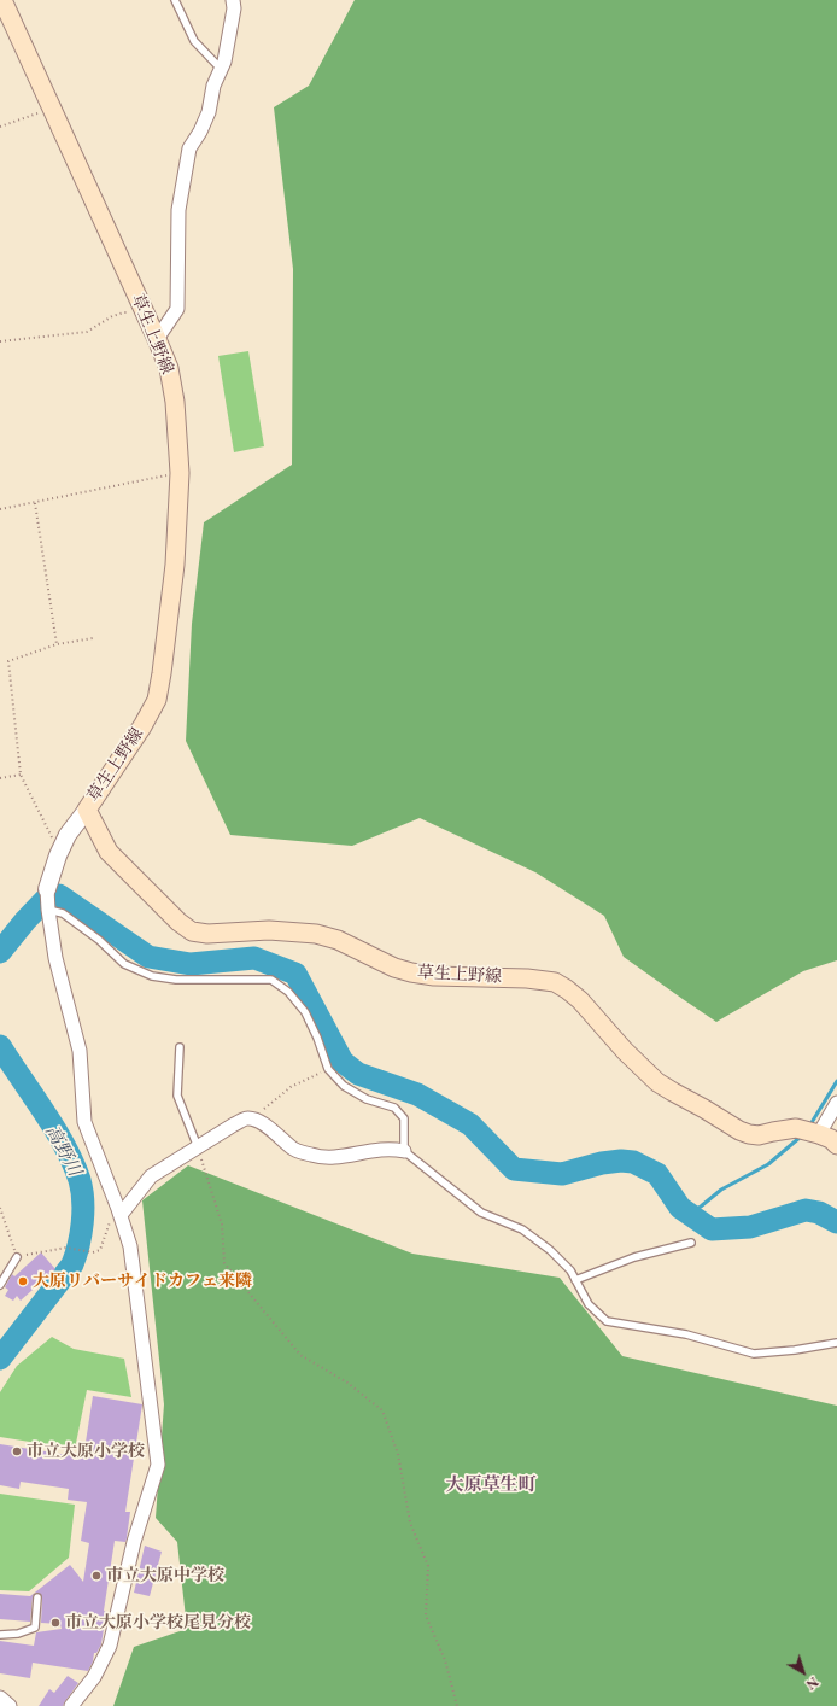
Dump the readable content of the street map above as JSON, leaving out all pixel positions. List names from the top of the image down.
{
  "streets": {
    "main road": ["草生上野線"]
  },
  "districts": ["大原草生町"],
  "water": ["高野川"],
  "places": [
    "大原リバーサイドカフェ来隣",
    "市立大原小学校",
    "市立大原中学校",
    "市立大原小学校尾見分校"
  ],
  "north": "bottom right"
}
